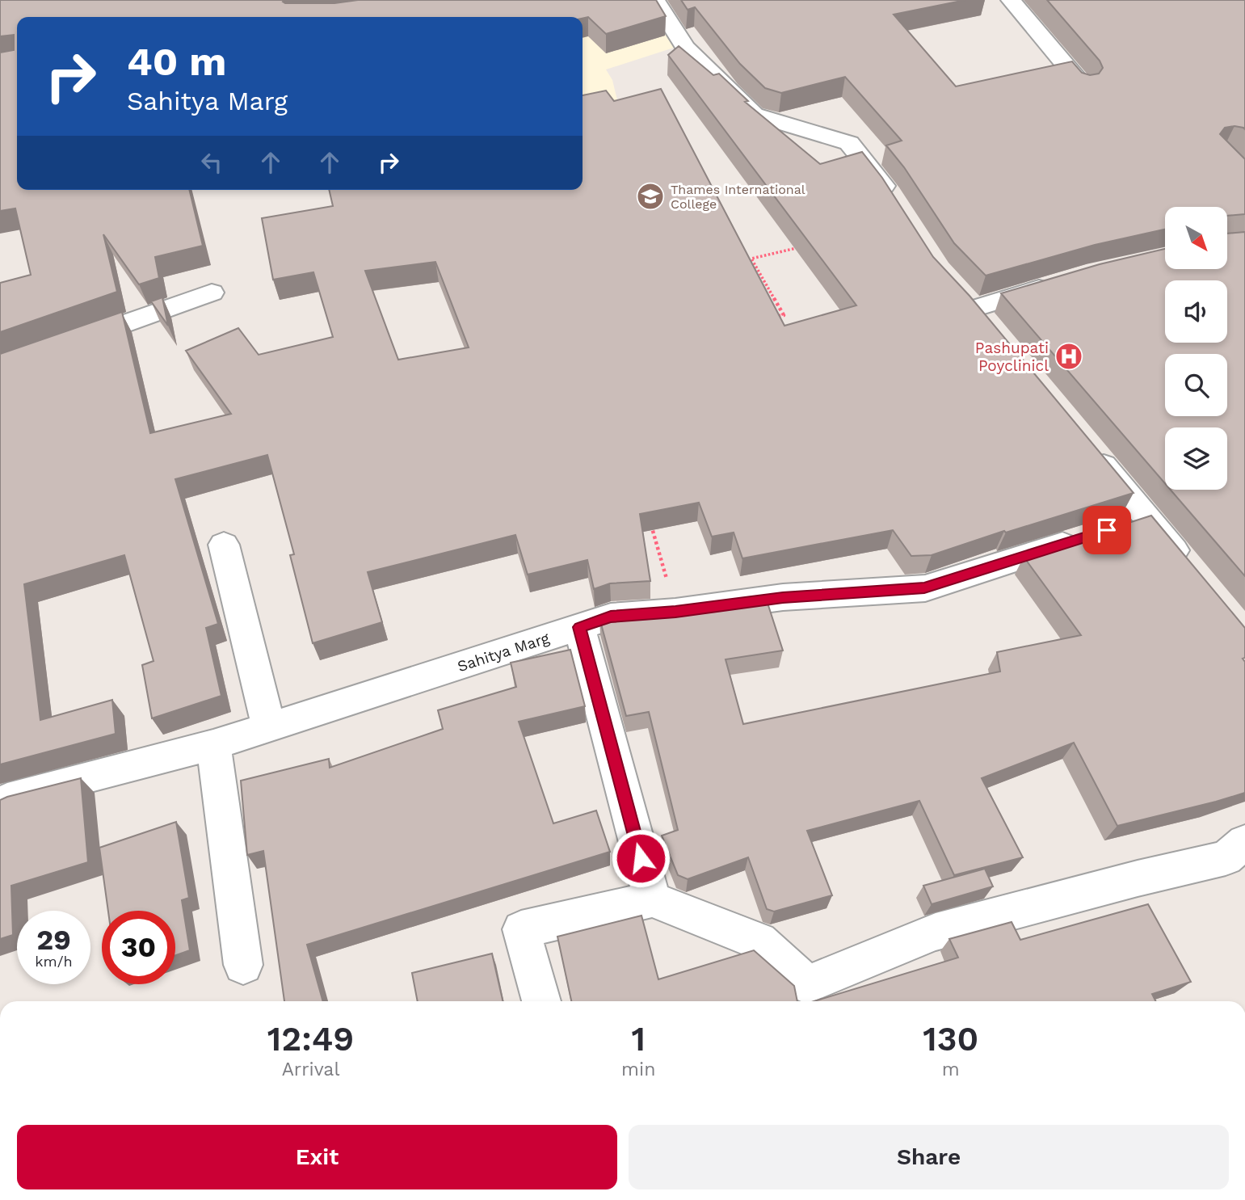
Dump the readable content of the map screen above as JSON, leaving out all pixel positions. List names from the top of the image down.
{
  "streets": {
    "street": ["Sahitya Marg"]
  },
  "places": {
    "school or university": ["Thames International College"],
    "hospital": ["Pashupati Poyclinicl"]
  },
  "north": "bottom right",
  "page": {
    "turn": ["40 m", "Sahitya Marg"],
    "speed": "29 km/h",
    "limit": "30",
    "eta": [
      "12:49",
      "Arrival",
      "1",
      "min",
      "130",
      "m"
    ],
    "buttons": ["Exit", "Share"]
  }
}
